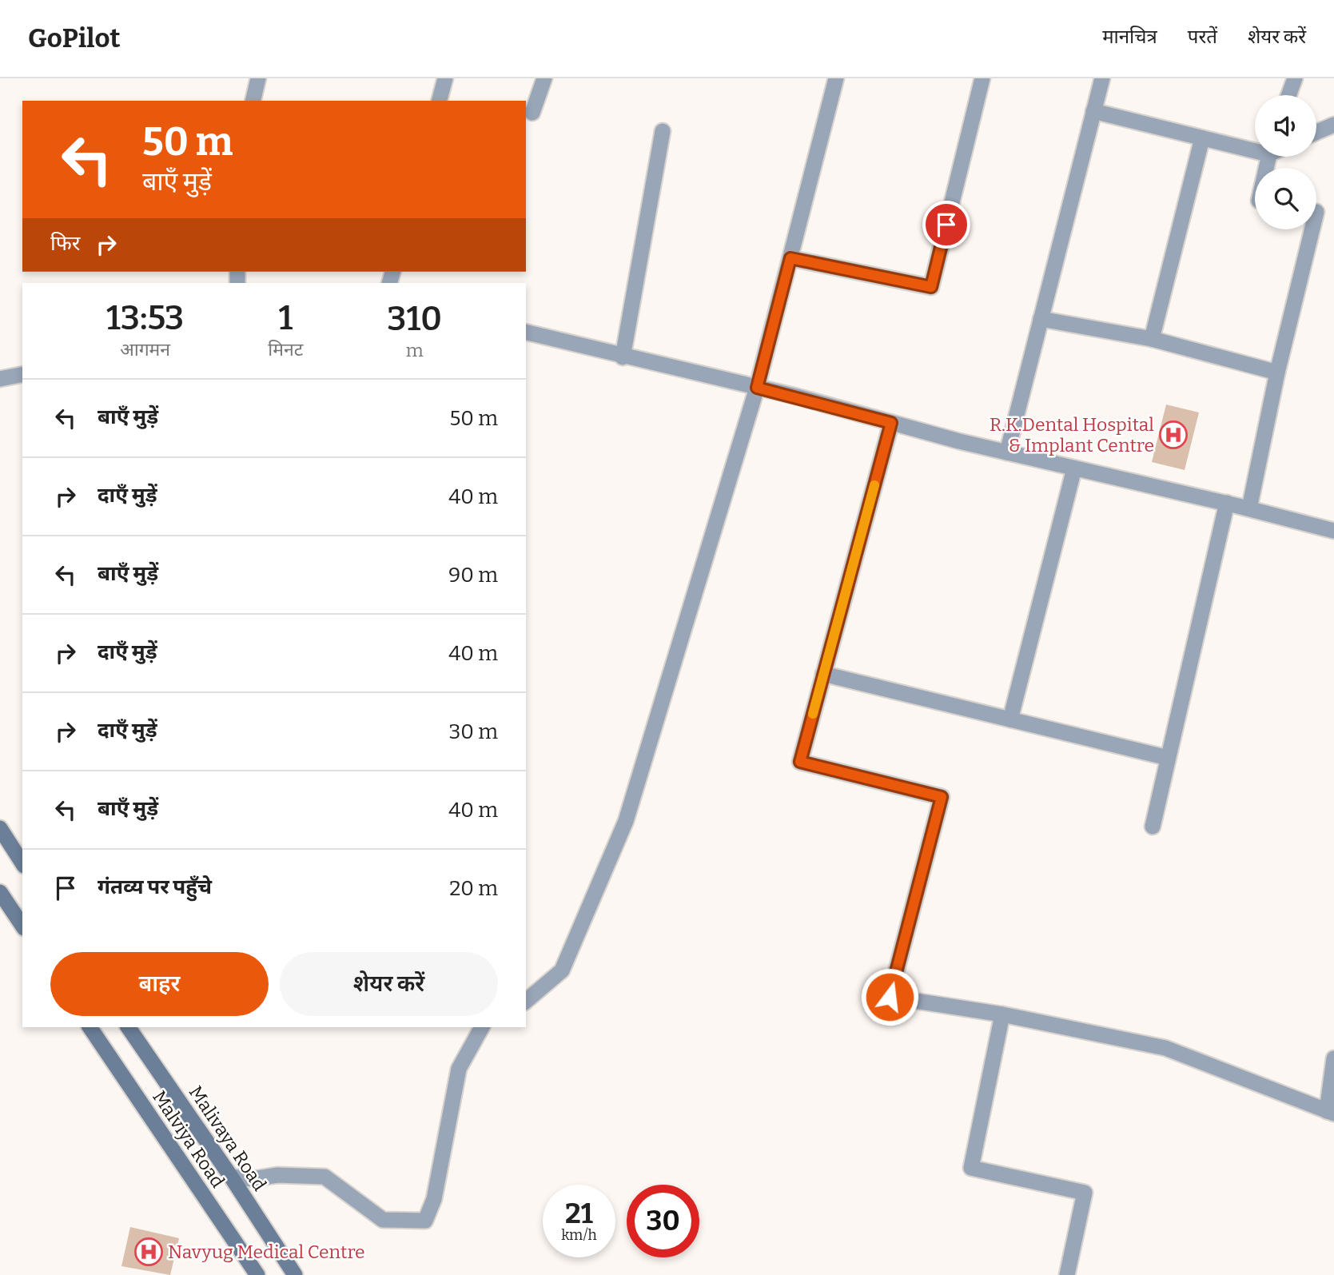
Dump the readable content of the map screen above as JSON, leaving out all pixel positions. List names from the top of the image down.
{
  "streets": {
    "main road": ["Malivaya Road", "Malviya Road"]
  },
  "places": {
    "hospital": ["R.K.Dental Hospital & Implant Centre", "Navyug Medical Centre"]
  },
  "page": {
    "header": "GoPilot",
    "nav": ["मानचित्र", "परतें", "शेयर करें"],
    "turn": ["50 m", "बाएँ मुड़ें"],
    "then": "फिर",
    "eta": [
      "13:53",
      "आगमन",
      "1",
      "मिनट",
      "310",
      "m"
    ],
    "list": [
      {
        "name": "बाएँ मुड़ें",
        "value": "50 m"
      },
      {
        "name": "दाएँ मुड़ें",
        "value": "40 m"
      },
      {
        "name": "बाएँ मुड़ें",
        "value": "90 m"
      },
      {
        "name": "दाएँ मुड़ें",
        "value": "40 m"
      },
      {
        "name": "दाएँ मुड़ें",
        "value": "30 m"
      },
      {
        "name": "बाएँ मुड़ें",
        "value": "40 m"
      },
      {
        "name": "गंतव्य पर पहुँचे",
        "value": "20 m"
      }
    ],
    "buttons": ["बाहर", "शेयर करें"],
    "speed": "21 km/h",
    "limit": "30"
  }
}
